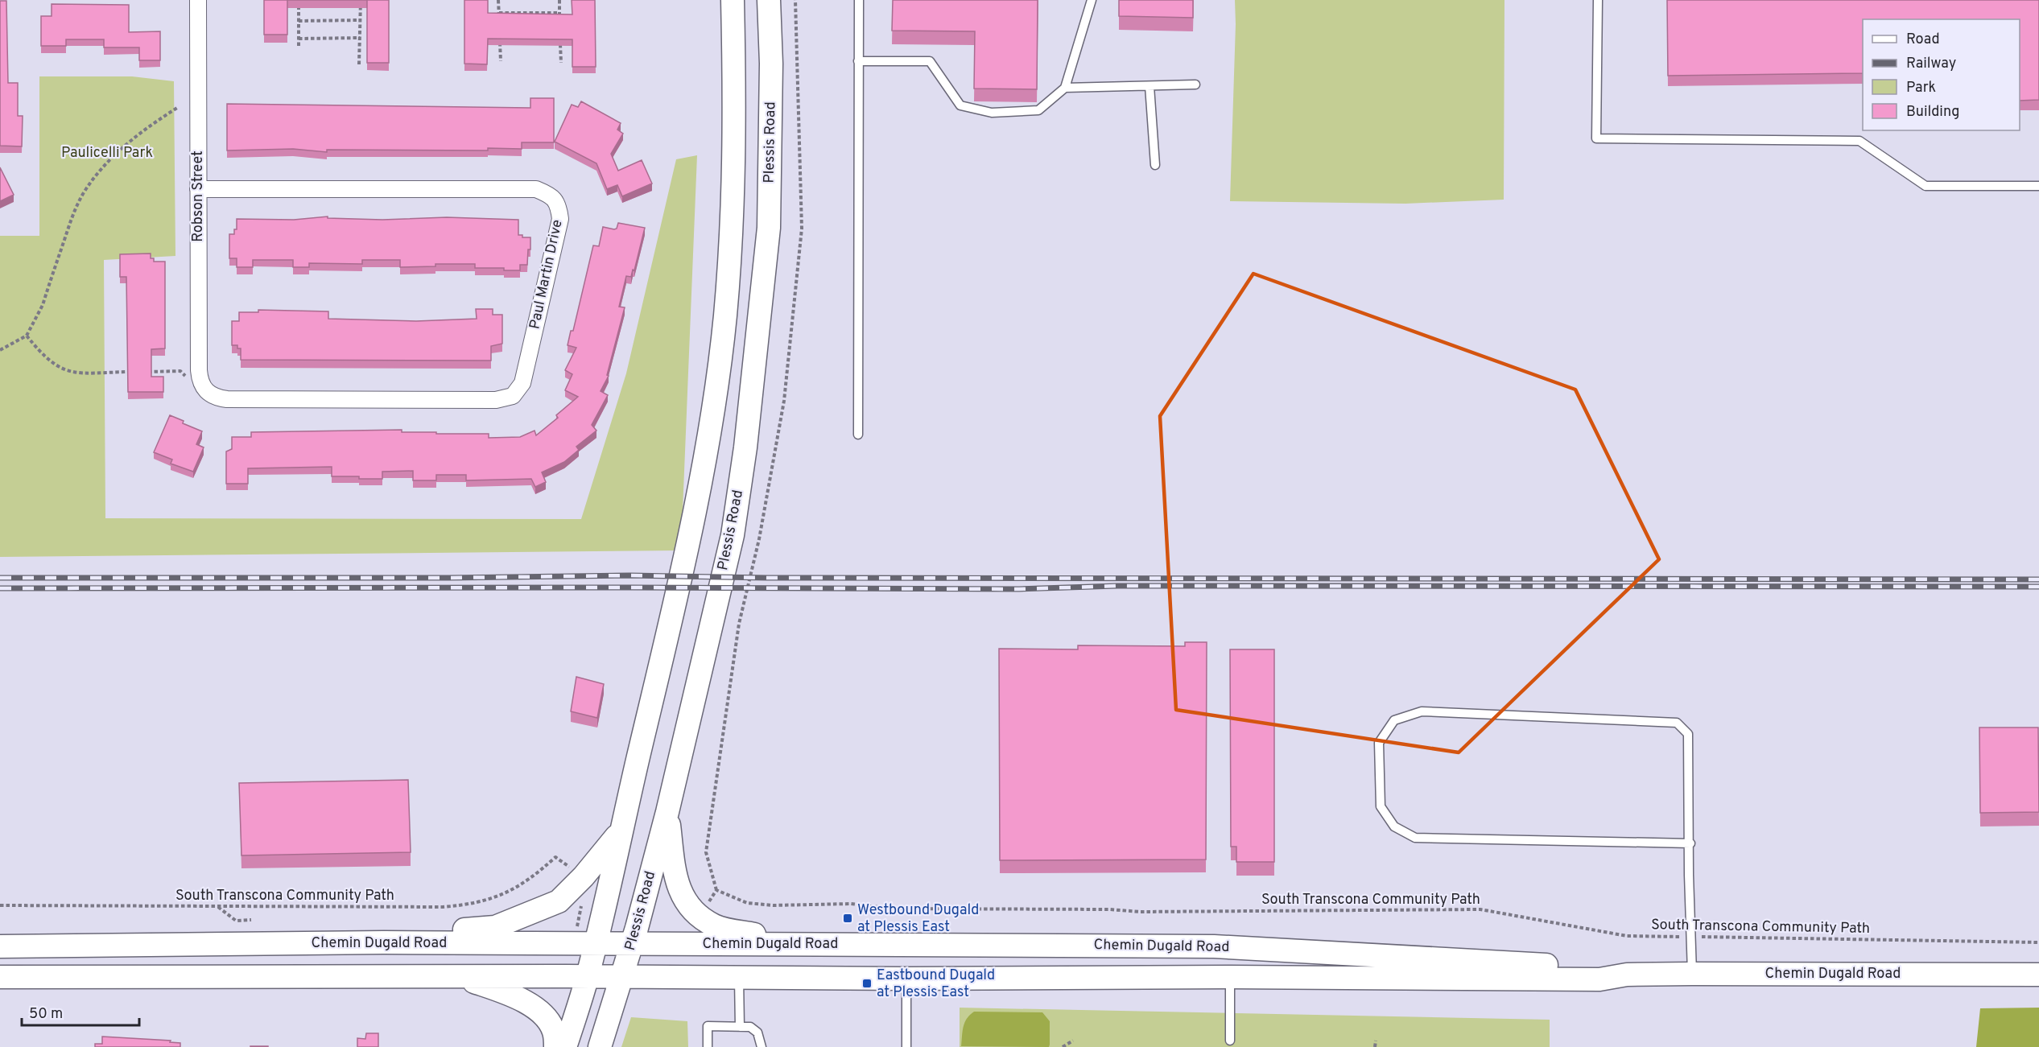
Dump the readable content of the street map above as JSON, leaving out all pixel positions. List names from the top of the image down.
{
  "streets": {
    "main road": ["Plessis Road", "Chemin Dugald Road"],
    "street": ["Robson Street", "Paul Martin Drive"],
    "path": ["South Transcona Community Path"]
  },
  "crossings": [
    ["Plessis Road", "Chemin Dugald Road"],
    ["Robson Street", "Paul Martin Drive"]
  ],
  "parks": ["Paulicelli Park"],
  "places": {
    "transit": ["Westbound Dugald at Plessis East", "Eastbound Dugald at Plessis East"]
  },
  "legend": [
    "Road",
    "Railway",
    "Park",
    "Building"
  ],
  "scale_bar": "50 m"
}
